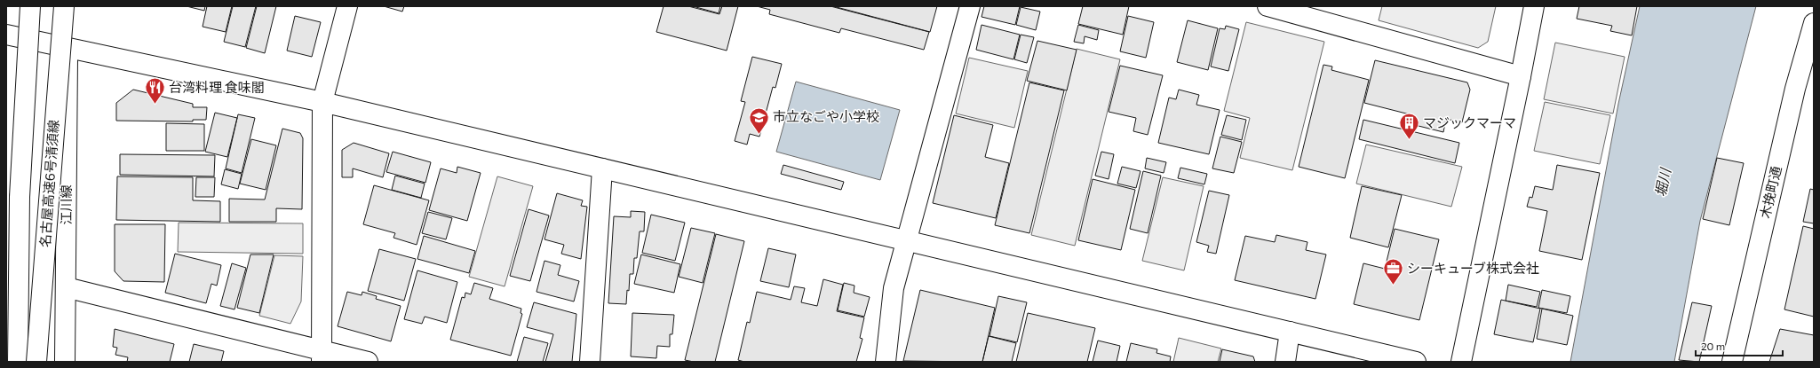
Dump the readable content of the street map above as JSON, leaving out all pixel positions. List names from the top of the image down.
{
  "streets": {
    "main road": ["名古屋高速6号清須線", "木挽町通", "江川線"]
  },
  "water": ["堀川"],
  "places": {
    "restaurant": ["台湾料理 食味閣"],
    "school or university": ["市立なごや小学校"],
    "building": ["マジックマーマ"],
    "office": ["シーキューブ株式会社"]
  },
  "scale_bar": "20 m"
}
